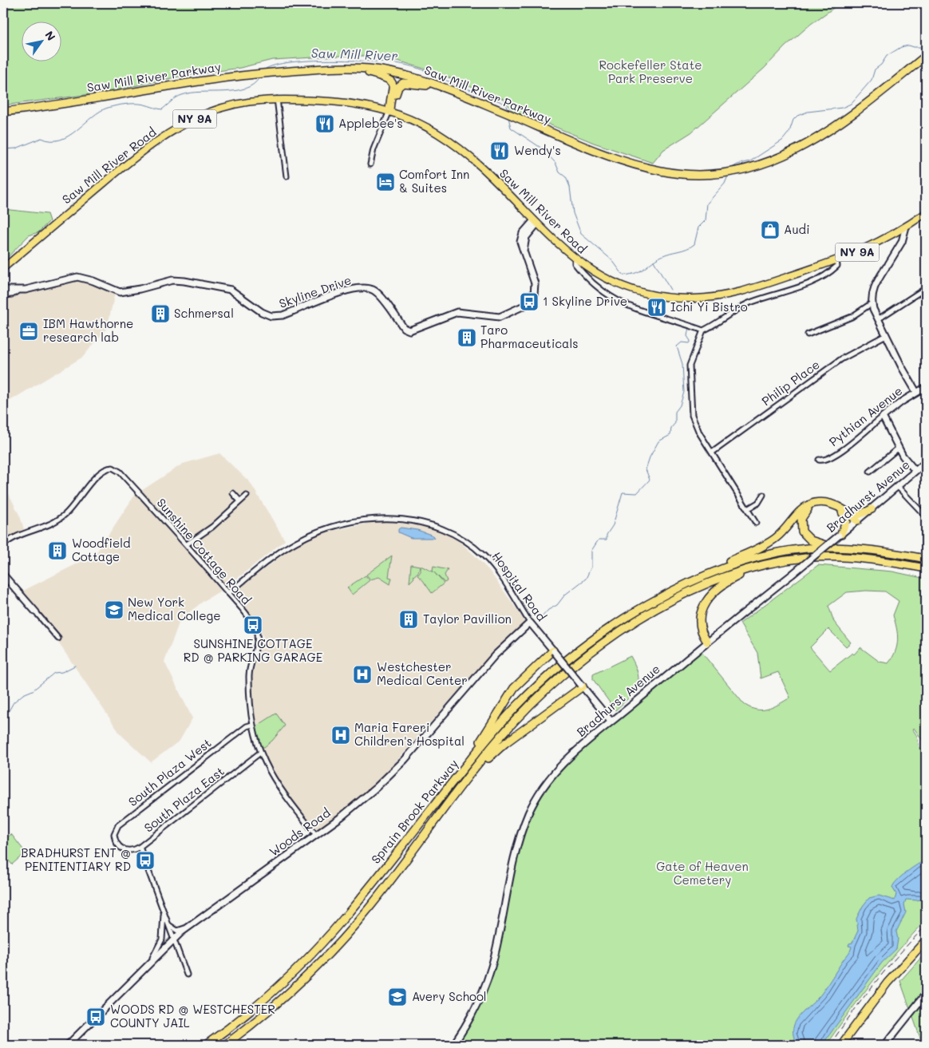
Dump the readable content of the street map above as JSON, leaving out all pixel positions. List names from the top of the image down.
{
  "streets": {
    "highway": ["Saw Mill River Parkway", "Sprain Brook Parkway"],
    "main road": ["NY 9A", "Saw Mill River Road"],
    "street": [
      "Skyline Drive",
      "Philip Place",
      "Pythian Avenue",
      "Bradhurst Avenue",
      "Sunshine Cottage Road",
      "Hospital Road",
      "South Plaza West",
      "South Plaza East",
      "Woods Road"
    ]
  },
  "crossings": [
    ["Saw Mill River Road", "Skyline Drive"],
    ["Bradhurst Avenue", "Hospital Road"],
    ["Sunshine Cottage Road", "Hospital Road"],
    ["Sunshine Cottage Road", "South Plaza West"],
    ["Sunshine Cottage Road", "South Plaza East"],
    ["Sunshine Cottage Road", "Woods Road"],
    ["Hospital Road", "Woods Road"],
    ["South Plaza West", "South Plaza East"]
  ],
  "water": ["Saw Mill River"],
  "parks": ["Rockefeller State Park Preserve", "Gate of Heaven Cemetery"],
  "places": {
    "restaurant": ["Applebee's", "Wendy's", "Ichi Yi Bistro"],
    "hotel": ["Comfort Inn & Suites"],
    "shop": ["Audi"],
    "bus stop": [
      "1 Skyline Drive",
      "SUNSHINE COTTAGE RD @ PARKING GARAGE",
      "BRADHURST ENT @ PENITENTIARY RD",
      "WOODS RD @ WESTCHESTER COUNTY JAIL"
    ],
    "building": [
      "Schmersal",
      "Taro Pharmaceuticals",
      "Woodfield Cottage",
      "Taylor Pavillion"
    ],
    "office": ["IBM Hawthorne research lab"],
    "school or university": ["New York Medical College", "Avery School"],
    "hospital": ["Westchester Medical Center", "Maria Fareri Children's Hospital"]
  },
  "north": "top right"
}
